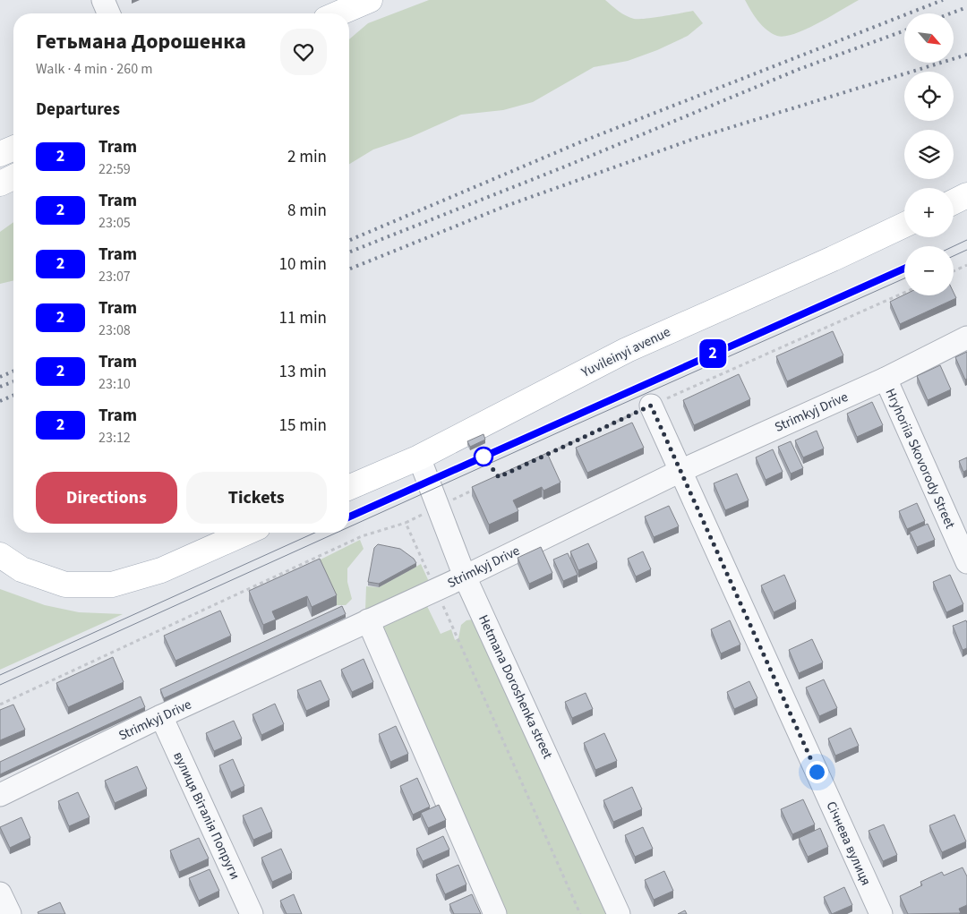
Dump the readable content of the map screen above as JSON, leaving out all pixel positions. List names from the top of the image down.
{
  "streets": {
    "main road": ["Yuvileinyi avenue"],
    "street": [
      "Strimkyj Drive",
      "Hryhoriia Skovorody Street",
      "Hetmana Doroshenka street",
      "вулиця Віталія Попруги",
      "Січнева вулиця"
    ]
  },
  "crossings": [
    ["Yuvileinyi avenue", "Hetmana Doroshenka street"],
    ["Strimkyj Drive", "Hryhoriia Skovorody Street"],
    ["Strimkyj Drive", "Hetmana Doroshenka street"],
    ["Strimkyj Drive", "вулиця Віталія Попруги"],
    ["Strimkyj Drive", "Січнева вулиця"]
  ],
  "lines": ["tram line 2"],
  "north": "bottom right",
  "page": {
    "on_map": "2",
    "map_buttons": ["+", "−"],
    "heading": [
      ["Гетьмана Дорошенка", "Walk · 4 min · 260 m"],
      "Departures"
    ],
    "list": [
      {
        "mark": "2",
        "name": "Tram",
        "note": "22:59",
        "value": "2 min"
      },
      {
        "mark": "2",
        "name": "Tram",
        "note": "23:05",
        "value": "8 min"
      },
      {
        "mark": "2",
        "name": "Tram",
        "note": "23:07",
        "value": "10 min"
      },
      {
        "mark": "2",
        "name": "Tram",
        "note": "23:08",
        "value": "11 min"
      },
      {
        "mark": "2",
        "name": "Tram",
        "note": "23:10",
        "value": "13 min"
      },
      {
        "mark": "2",
        "name": "Tram",
        "note": "23:12",
        "value": "15 min"
      }
    ],
    "buttons": ["Directions", "Tickets"]
  }
}
